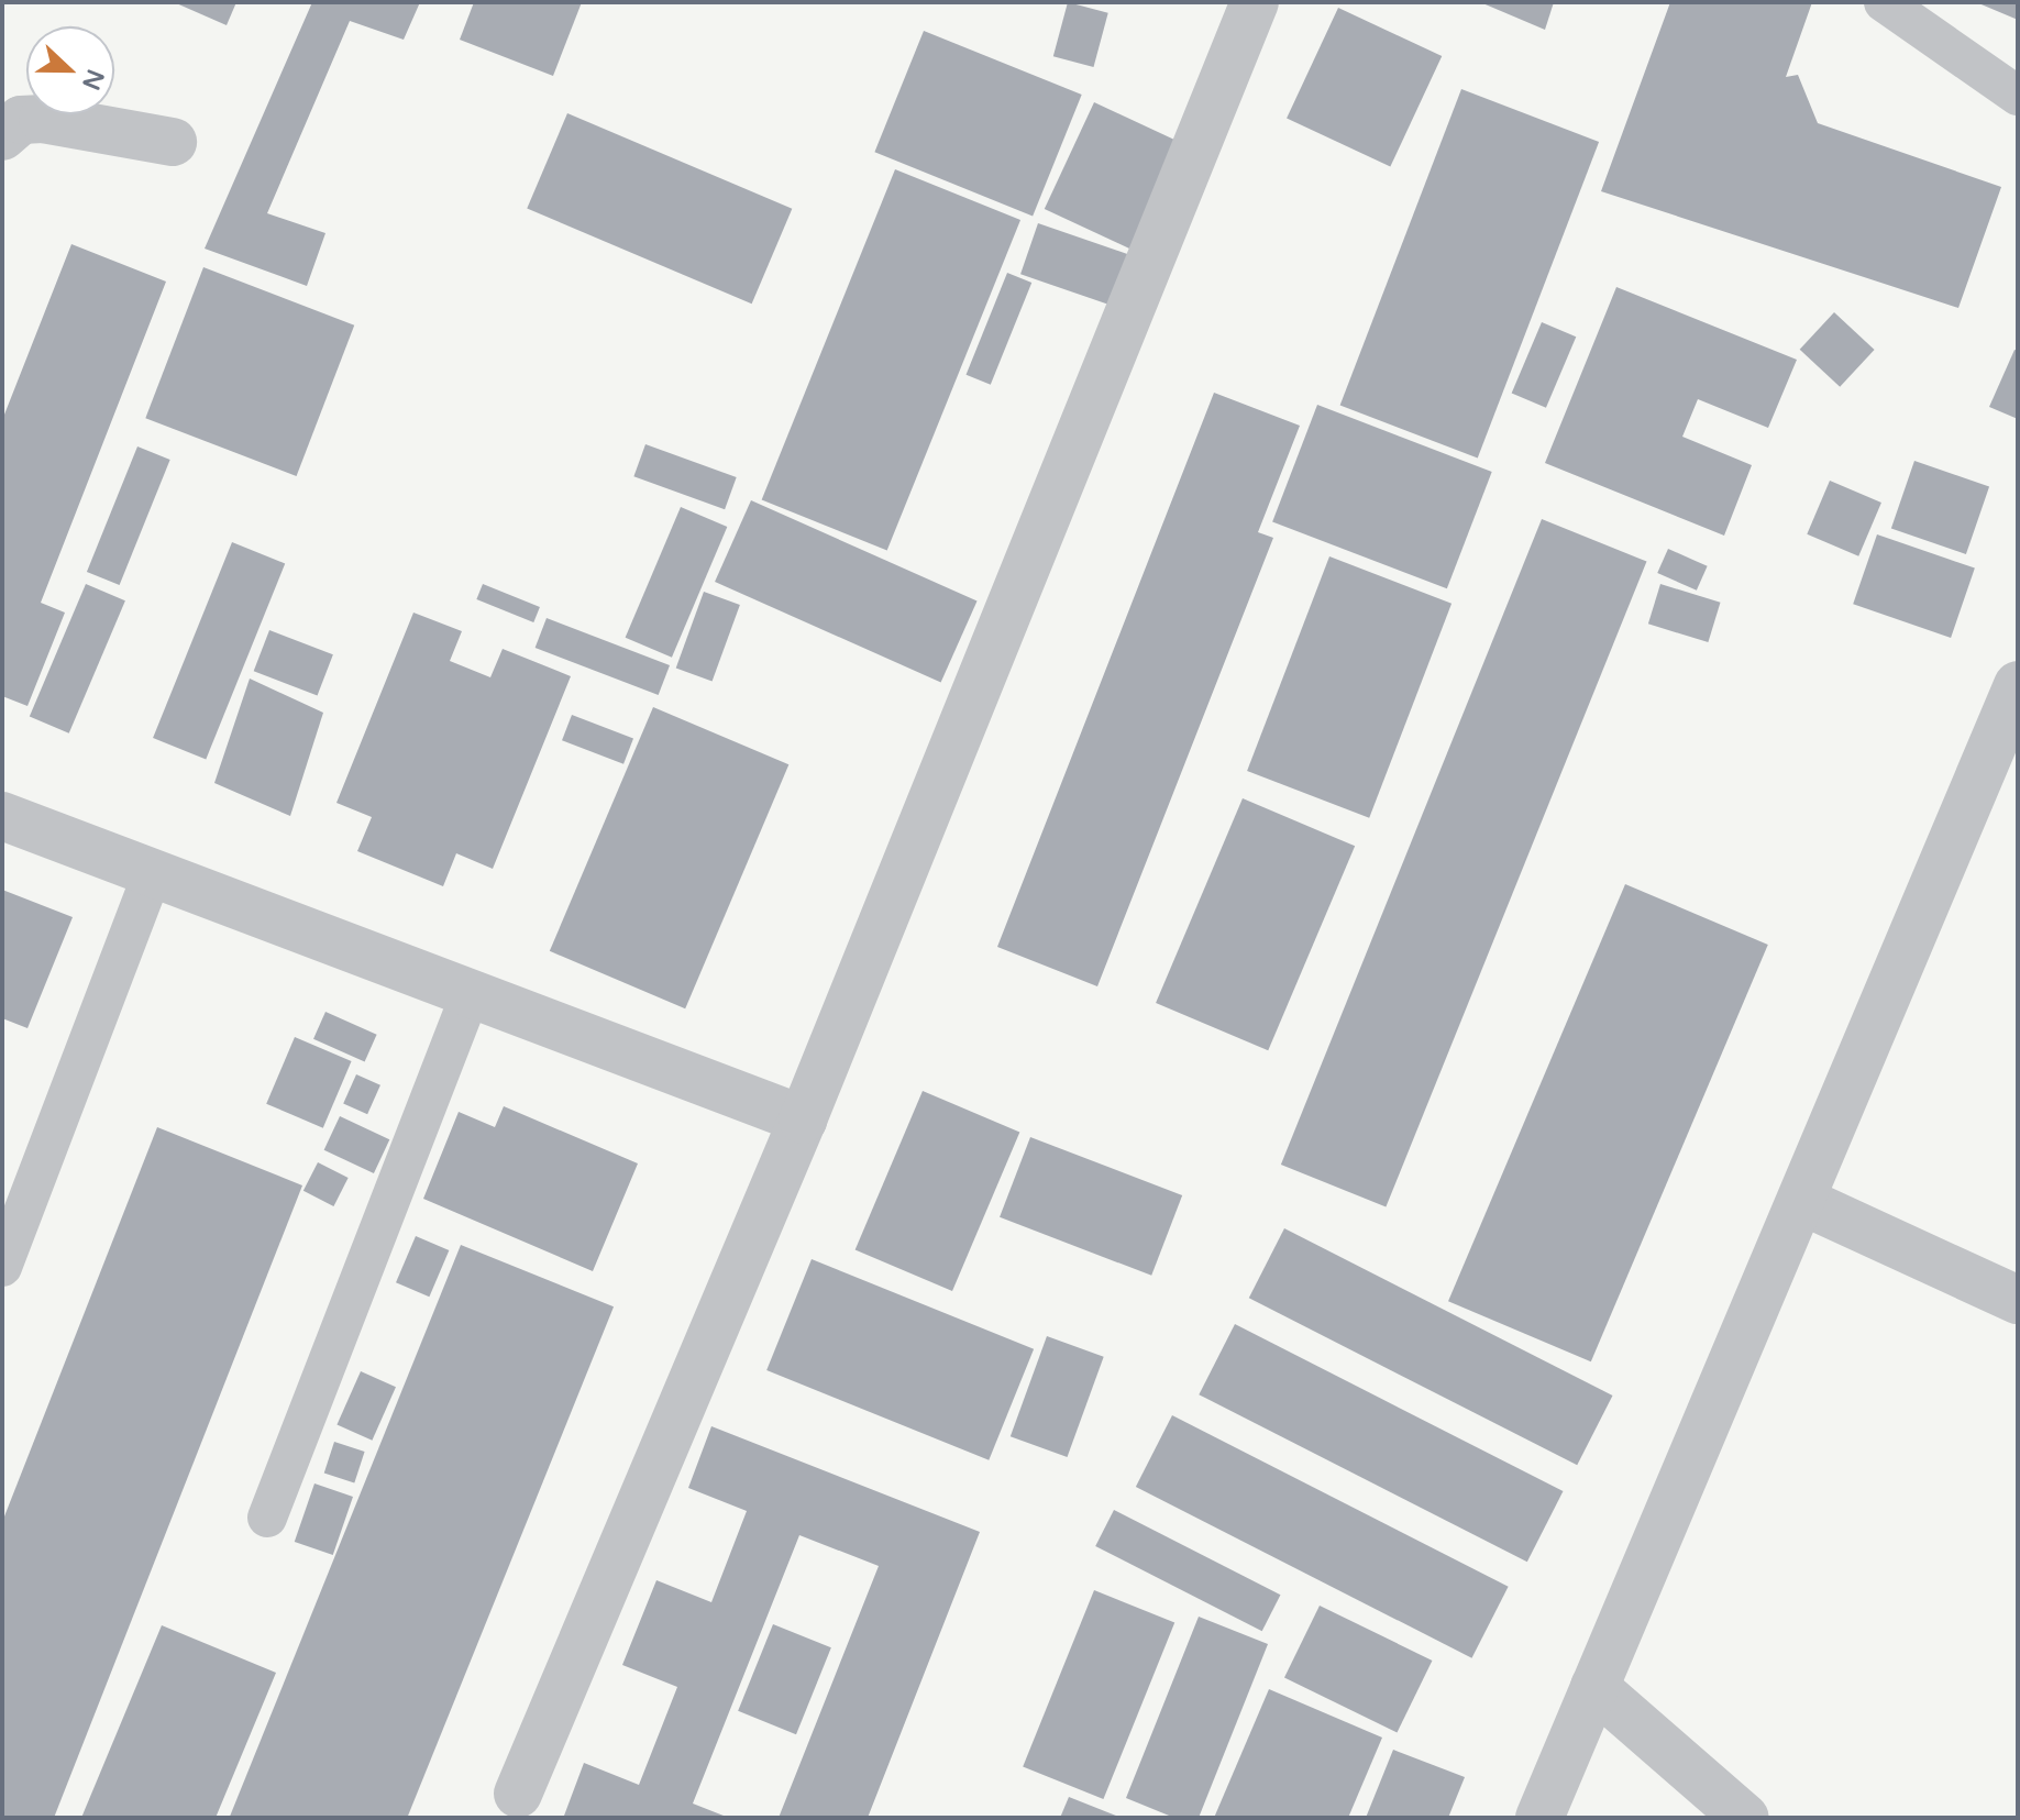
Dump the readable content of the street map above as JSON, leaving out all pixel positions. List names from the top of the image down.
{
  "north": "right"
}
